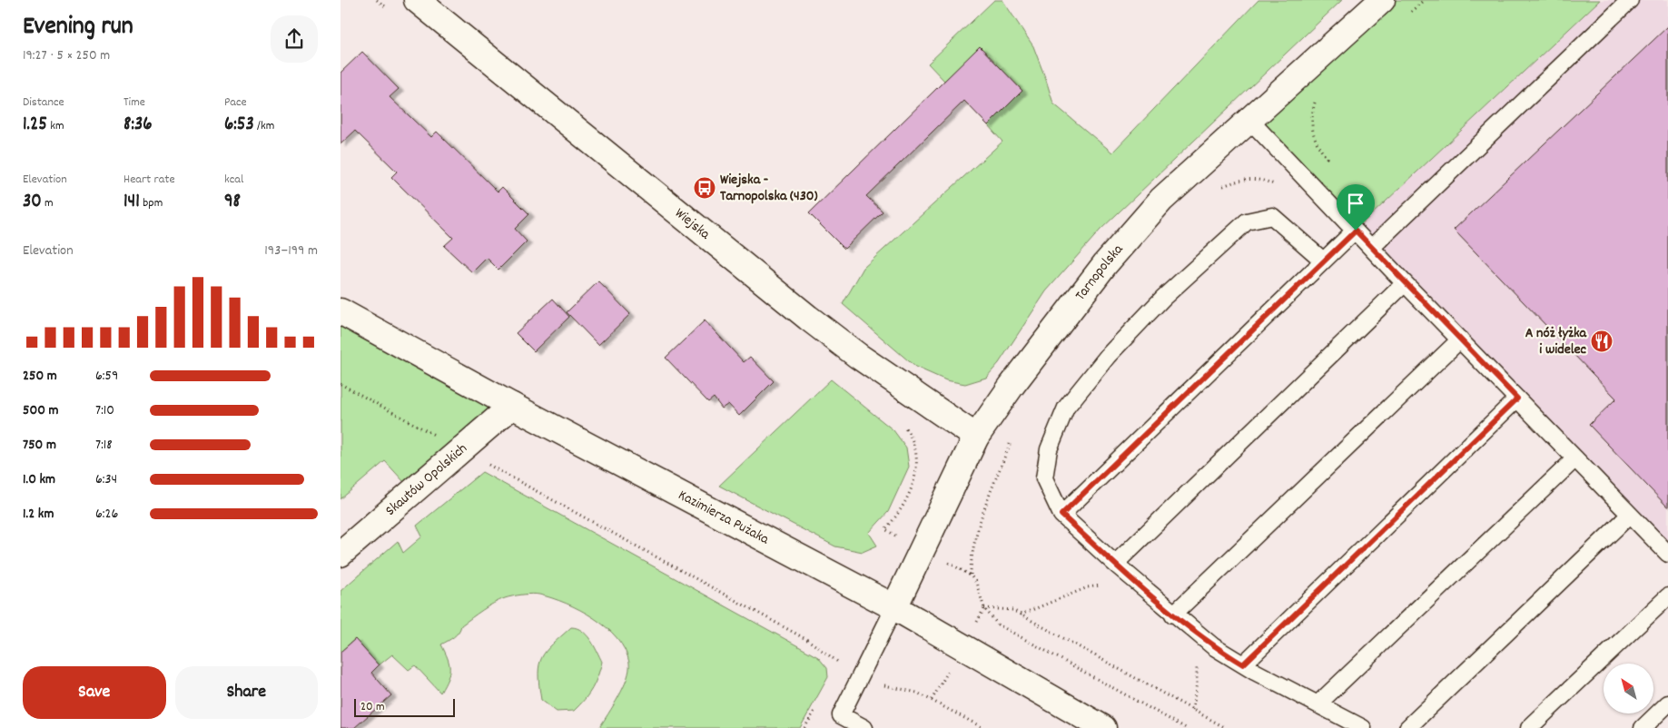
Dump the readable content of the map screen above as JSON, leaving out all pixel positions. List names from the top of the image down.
{
  "streets": {
    "street": [
      "Wiejska",
      "Tarnopolska",
      "Skautów Opolskich",
      "Kazimierza Pużaka"
    ]
  },
  "crossings": [
    ["Wiejska", "Tarnopolska"],
    ["Tarnopolska", "Kazimierza Pużaka"],
    ["Skautów Opolskich", "Kazimierza Pużaka"]
  ],
  "places": {
    "bus stop": ["Wiejska - Tarnopolska (430)"],
    "restaurant": ["A nóż łyżka i widelec"]
  },
  "scale_bar": "20 m",
  "north": "top left",
  "page": {
    "heading": ["Evening run", "19:27 · 5 × 250 m"],
    "stats": [
      ["Distance", "1.25 km"],
      ["Time", "8:36"],
      ["Pace", "6:53 /km"],
      ["Elevation", "30 m"],
      ["Heart rate", "141 bpm"],
      ["kcal", "98"]
    ],
    "chart": ["Elevation", "193–199 m"],
    "list": [
      {
        "name": "250 m",
        "note": "6:59"
      },
      {
        "name": "500 m",
        "note": "7:10"
      },
      {
        "name": "750 m",
        "note": "7:18"
      },
      {
        "name": "1.0 km",
        "note": "6:34"
      },
      {
        "name": "1.2 km",
        "note": "6:26"
      }
    ],
    "buttons": ["Save", "Share"],
    "scale": "20 m"
  }
}
